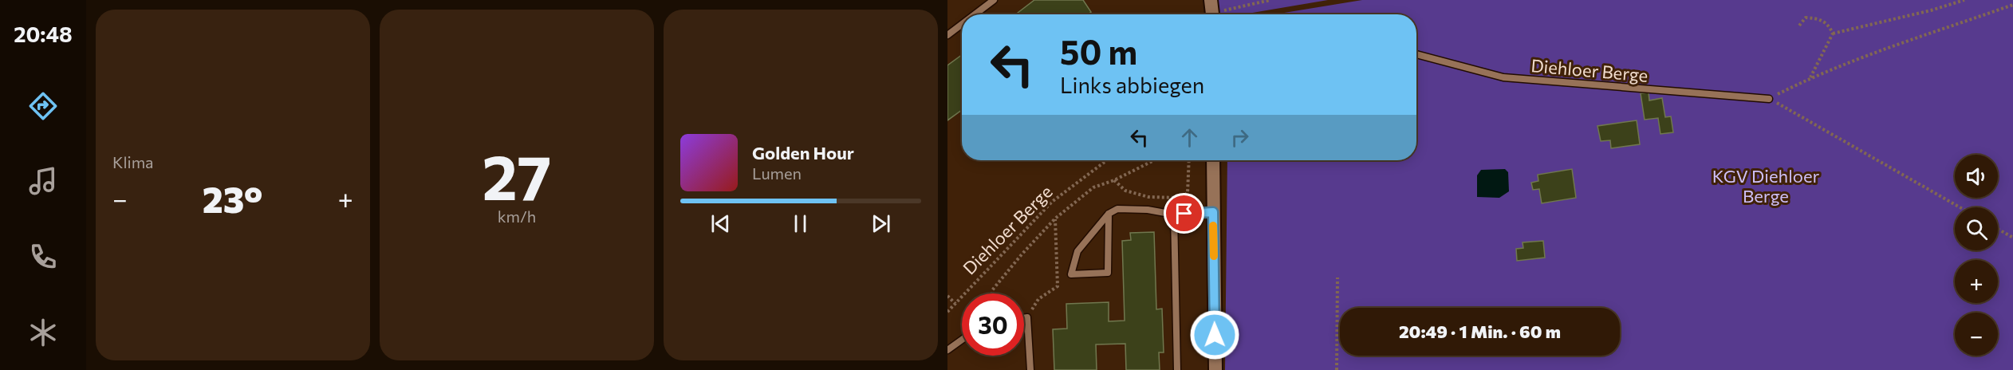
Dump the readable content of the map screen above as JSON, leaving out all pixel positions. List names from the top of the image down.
{
  "streets": {
    "lane": ["Diehloer Berge"]
  },
  "parks": ["KGV Diehloer Berge"],
  "page": {
    "tabs": "20:48",
    "tile": [
      "Klima",
      ["27", "km/h"]
    ],
    "turn": ["50 m", "Links abbiegen"],
    "song": ["Golden Hour", "Lumen"],
    "map_buttons": ["+", "−"],
    "heat": ["−", "23°", "+"],
    "limit": "30",
    "trip": "20:49 · 1 Min. · 60 m"
  }
}
